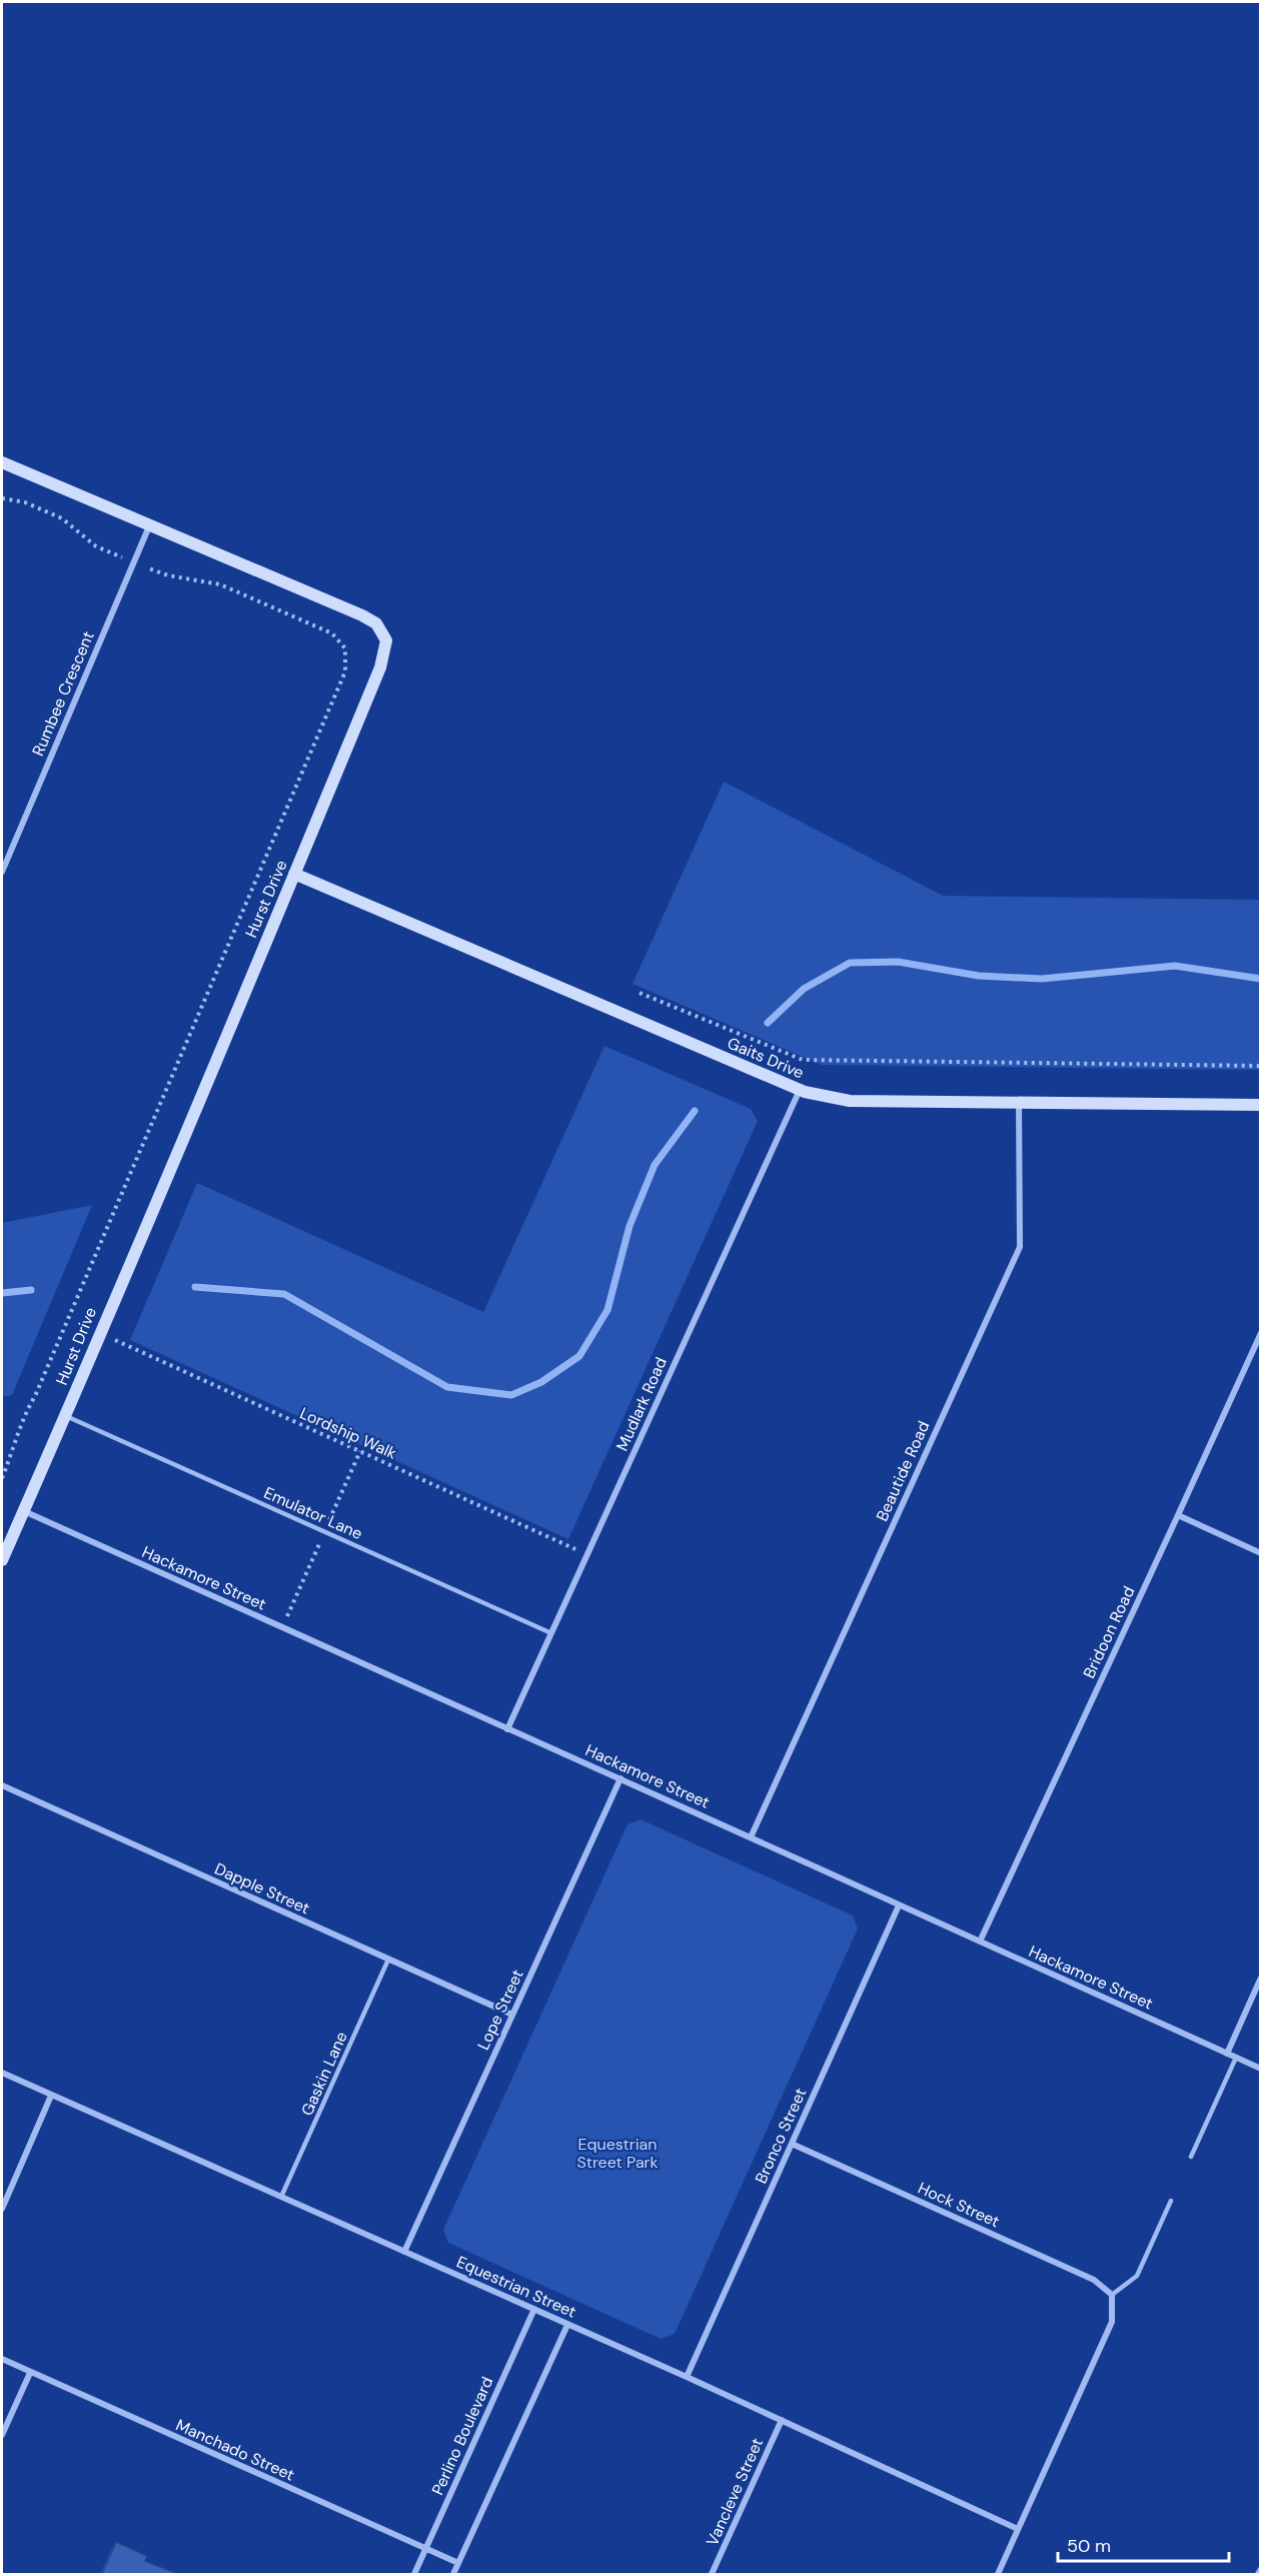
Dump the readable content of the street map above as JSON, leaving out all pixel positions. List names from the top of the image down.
{
  "streets": {
    "street": [
      "Rumbee Crescent",
      "Hurst Drive",
      "Gaits Drive",
      "Mudlark Road",
      "Beautide Road",
      "Hackamore Street",
      "Bridoon Road",
      "Dapple Street",
      "Lope Street",
      "Bronco Street",
      "Hock Street",
      "Equestrian Street",
      "Perlino Boulevard",
      "Manchado Street",
      "Vancleve Street"
    ],
    "lane": ["Emulator Lane", "Gaskin Lane"],
    "path": ["Lordship Walk"]
  },
  "crossings": [
    ["Rumbee Crescent", "Hurst Drive"],
    ["Hurst Drive", "Gaits Drive"],
    ["Hurst Drive", "Lordship Walk"],
    ["Hurst Drive", "Emulator Lane"],
    ["Hurst Drive", "Hackamore Street"],
    ["Gaits Drive", "Mudlark Road"],
    ["Gaits Drive", "Beautide Road"],
    ["Mudlark Road", "Lordship Walk"],
    ["Mudlark Road", "Emulator Lane"],
    ["Mudlark Road", "Hackamore Street"],
    ["Beautide Road", "Hackamore Street"],
    ["Hackamore Street", "Bridoon Road"],
    ["Hackamore Street", "Lope Street"],
    ["Hackamore Street", "Bronco Street"],
    ["Dapple Street", "Lope Street"],
    ["Dapple Street", "Gaskin Lane"],
    ["Lope Street", "Equestrian Street"],
    ["Gaskin Lane", "Equestrian Street"],
    ["Bronco Street", "Hock Street"],
    ["Bronco Street", "Equestrian Street"],
    ["Equestrian Street", "Perlino Boulevard"],
    ["Equestrian Street", "Vancleve Street"],
    ["Perlino Boulevard", "Manchado Street"]
  ],
  "parks": ["Equestrian Street Park"],
  "scale_bar": "50 m"
}
